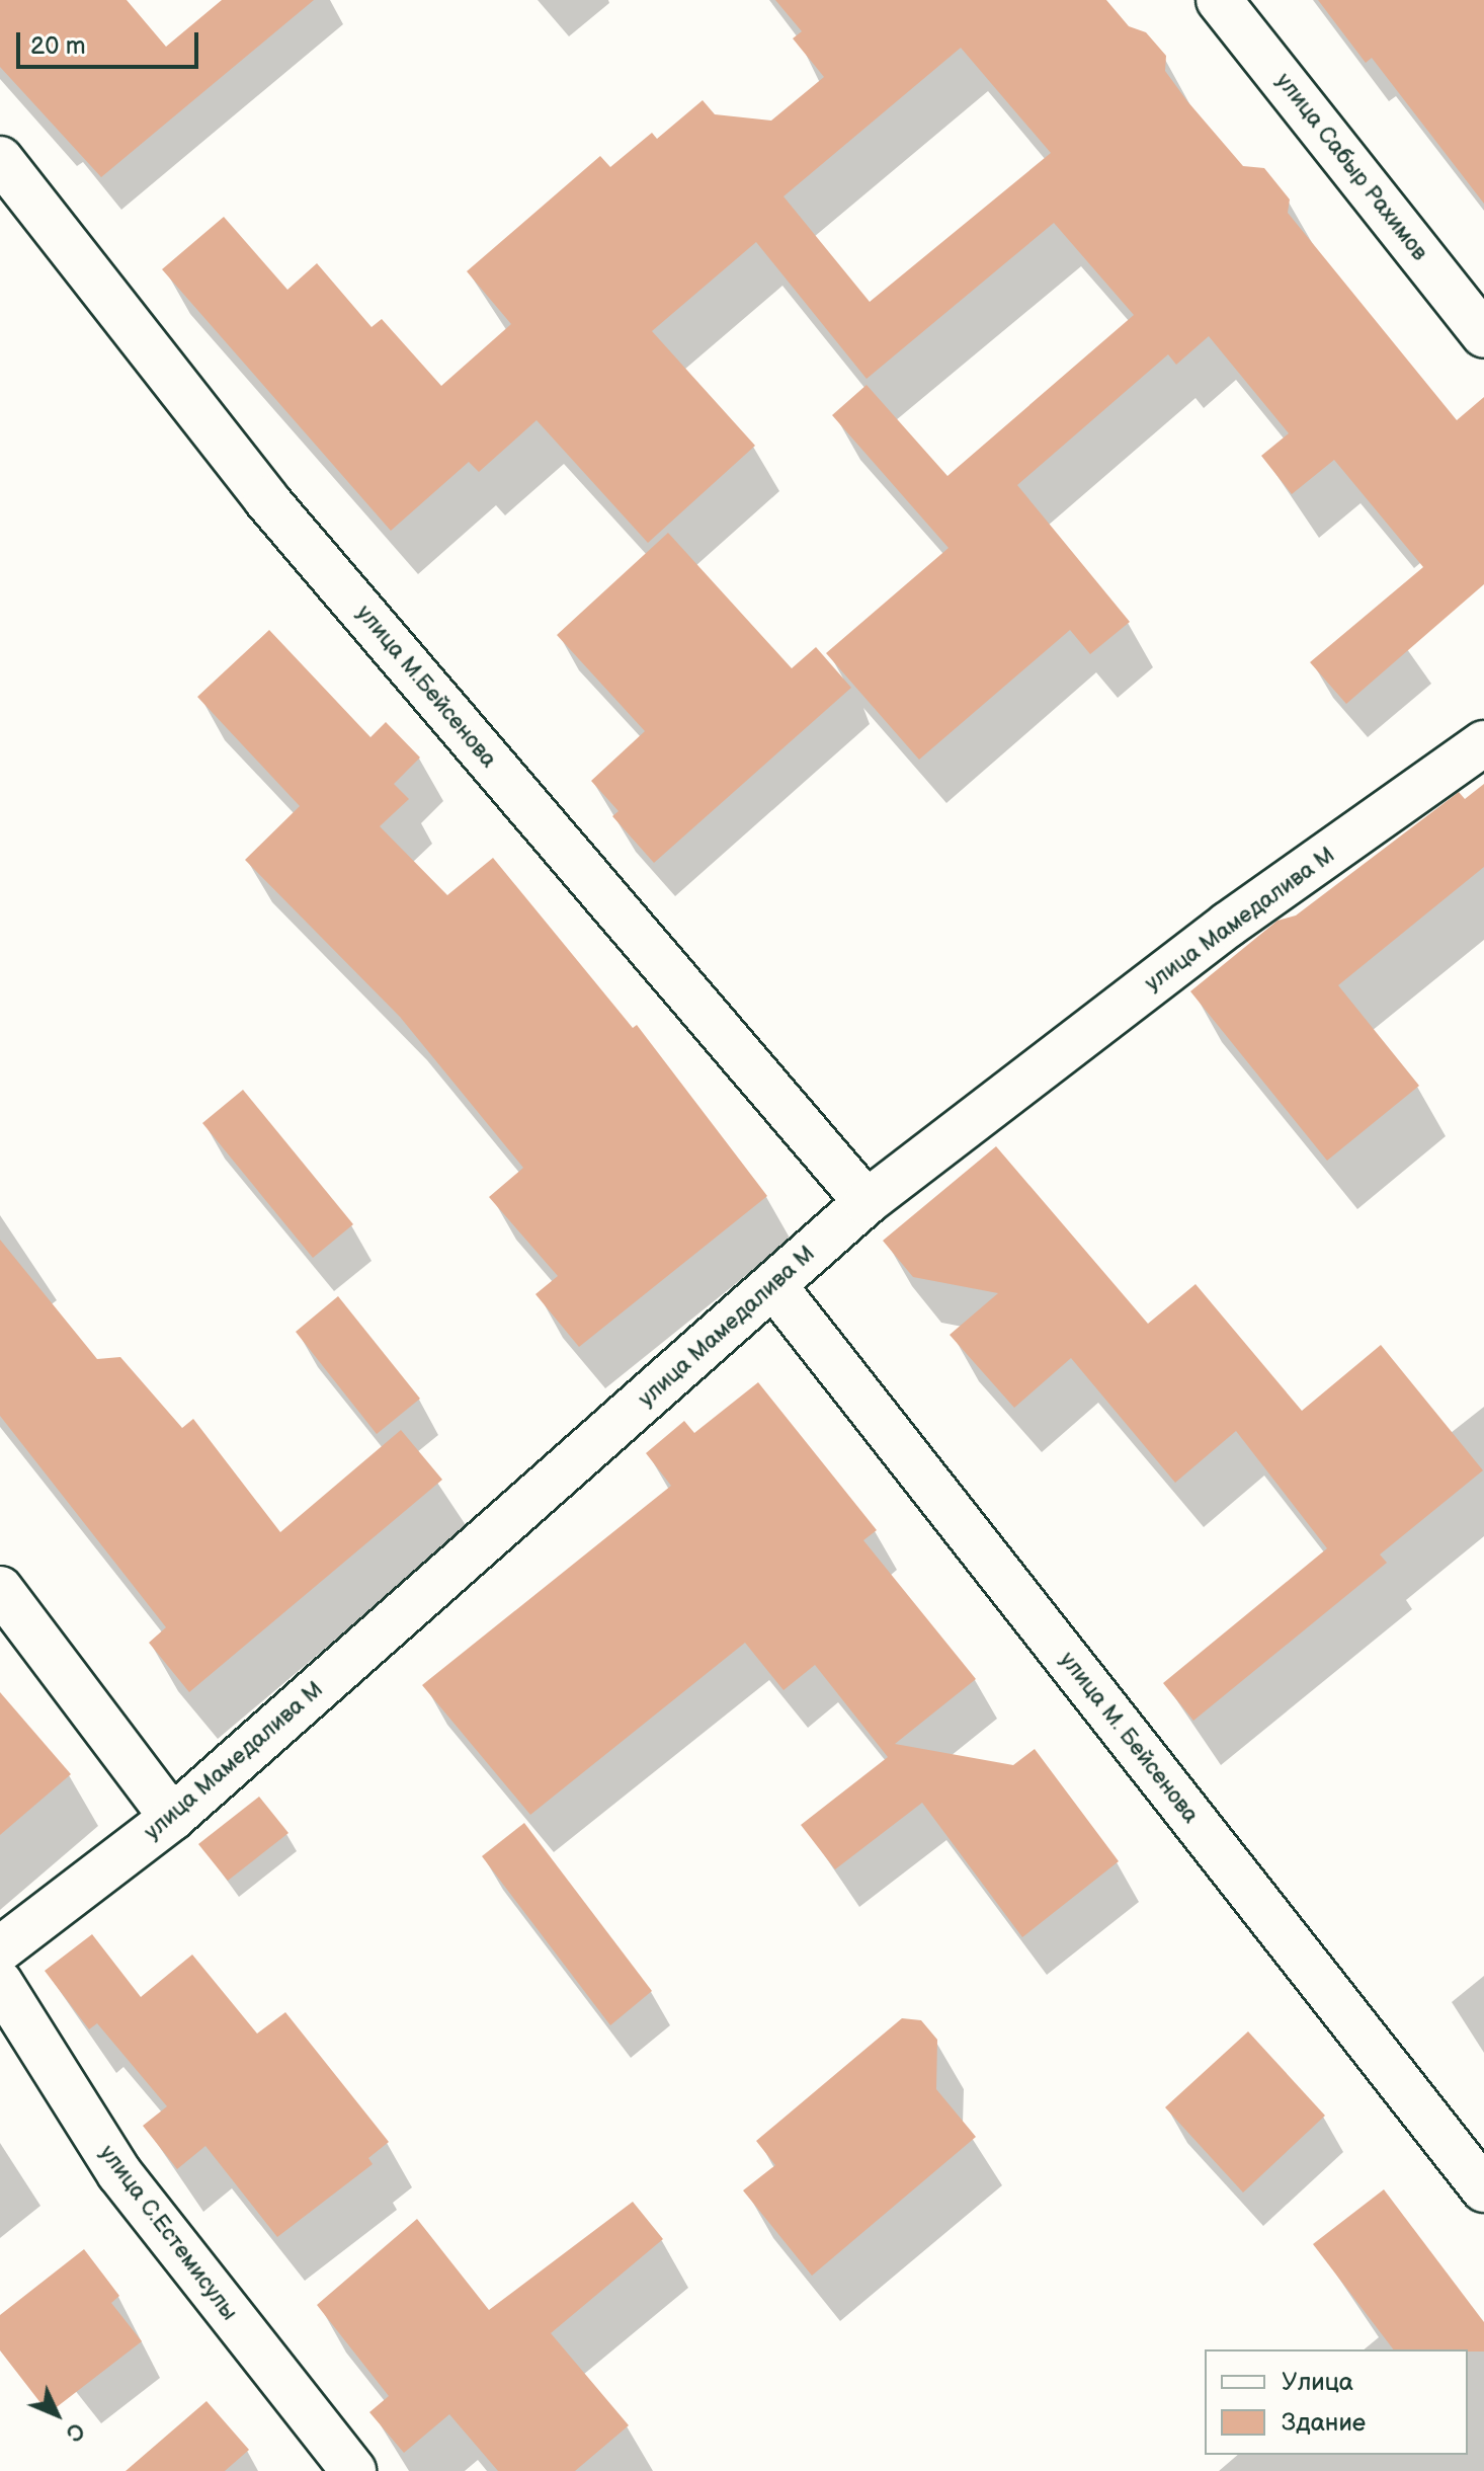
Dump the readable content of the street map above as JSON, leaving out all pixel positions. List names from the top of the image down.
{
  "streets": {
    "street": [
      "улица Сабыр Рахимов",
      "улица М.Бейсенова",
      "улица Мамедалива М",
      "улица М. Бейсенова",
      "улица С.Естемисулы"
    ]
  },
  "crossings": [
    ["улица М.Бейсенова", "улица Мамедалива М"],
    ["улица Мамедалива М", "улица М. Бейсенова"]
  ],
  "legend": ["Улица", "Здание"],
  "scale_bar": "20 m",
  "north": "bottom right"
}
